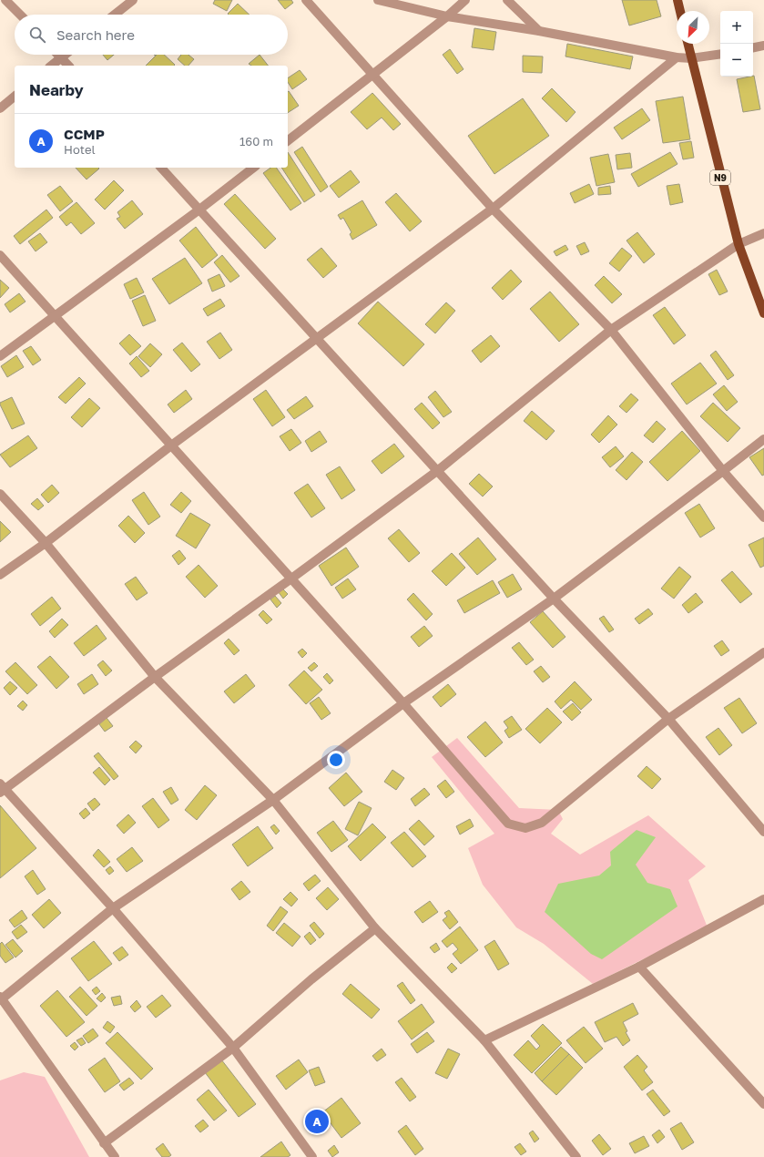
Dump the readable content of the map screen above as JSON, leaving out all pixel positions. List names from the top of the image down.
{
  "streets": {
    "main road": ["N9"]
  },
  "north": "bottom left",
  "page": {
    "map_buttons": ["+", "−"],
    "search": "Search here",
    "heading": "Nearby",
    "list": [
      {
        "mark": "A",
        "name": "CCMP",
        "note": "Hotel",
        "value": "160 m"
      }
    ],
    "pins": "A"
  }
}
